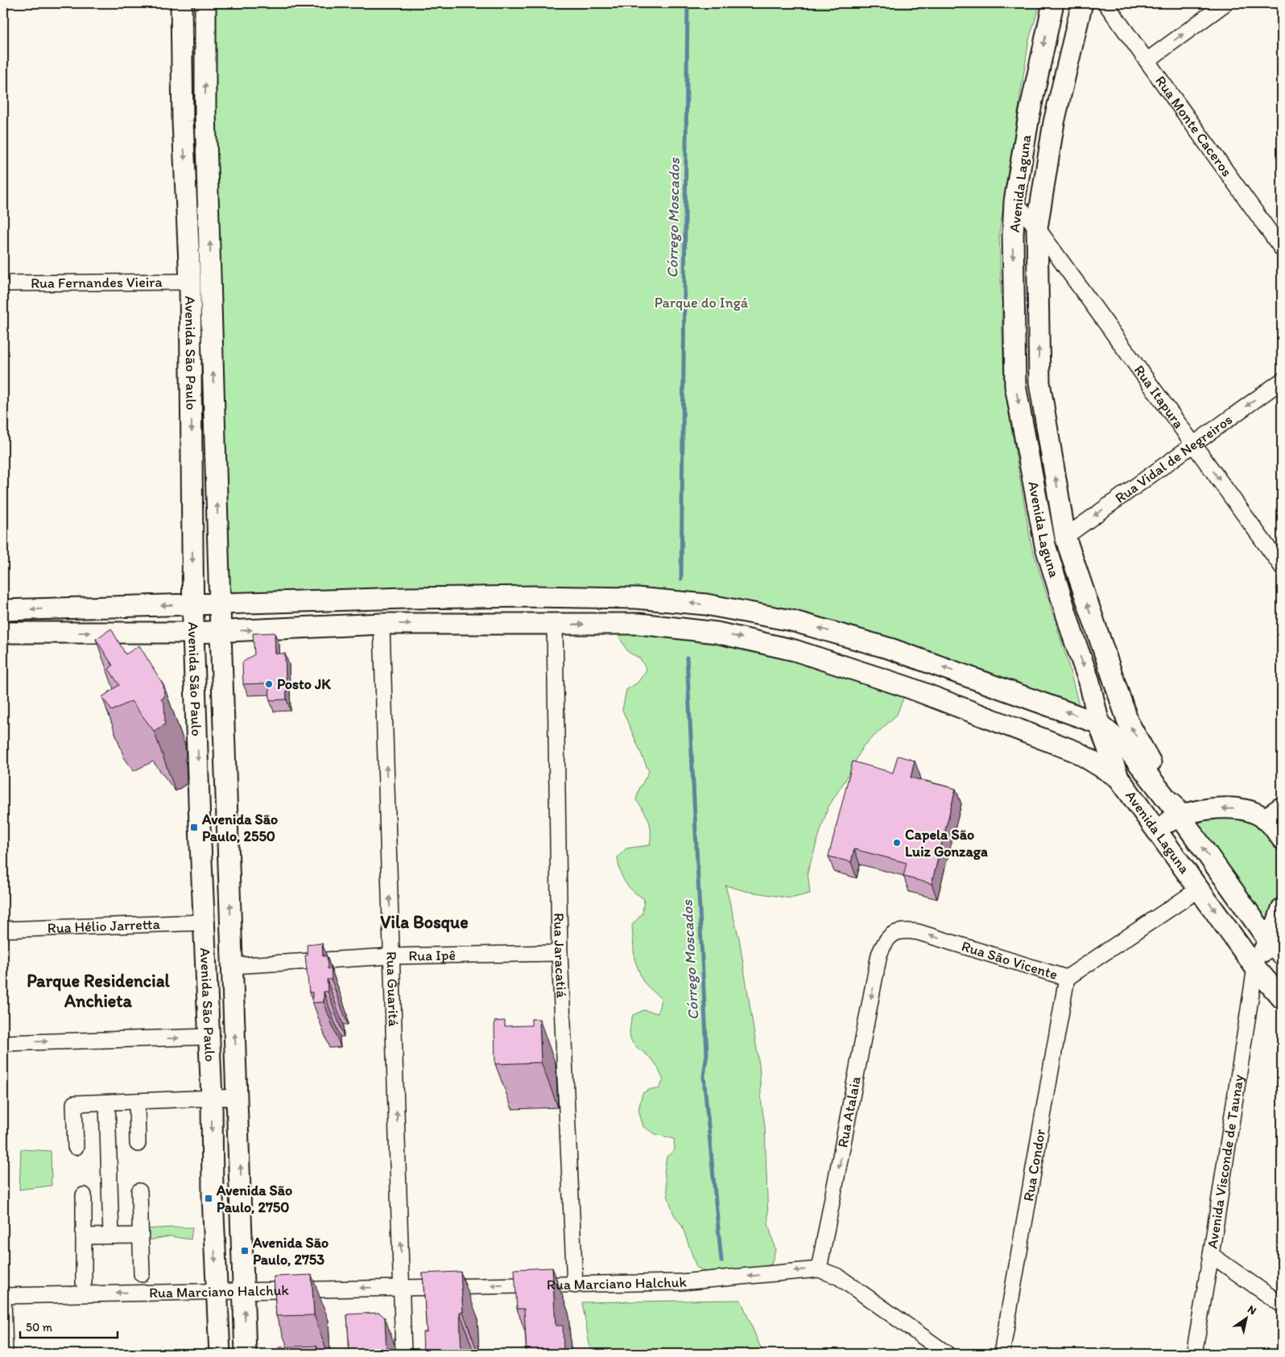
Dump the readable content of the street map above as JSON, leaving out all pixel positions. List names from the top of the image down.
{
  "streets": {
    "main road": ["Avenida Laguna", "Avenida São Paulo"],
    "street": [
      "Rua Monte Caceros",
      "Rua Fernandes Vieira",
      "Rua Itapura",
      "Rua Vidal de Negreiros",
      "Rua Hélio Jarretta",
      "Rua Ipê",
      "Rua Jaracatiá",
      "Rua São Vicente",
      "Rua Guaritá",
      "Rua Atalaia",
      "Avenida Visconde de Taunay",
      "Rua Condor",
      "Rua Marciano Halchuk"
    ]
  },
  "crossings": [
    ["Avenida Laguna", "Rua Itapura"],
    ["Avenida Laguna", "Rua Vidal de Negreiros"],
    ["Avenida Laguna", "Rua São Vicente"],
    ["Avenida Laguna", "Avenida Visconde de Taunay"],
    ["Rua Fernandes Vieira", "Avenida São Paulo"],
    ["Avenida São Paulo", "Rua Hélio Jarretta"],
    ["Avenida São Paulo", "Rua Ipê"],
    ["Avenida São Paulo", "Rua Marciano Halchuk"],
    ["Rua Itapura", "Rua Vidal de Negreiros"],
    ["Rua Ipê", "Rua Jaracatiá"],
    ["Rua Ipê", "Rua Guaritá"],
    ["Rua Jaracatiá", "Rua Marciano Halchuk"],
    ["Rua São Vicente", "Rua Atalaia"],
    ["Rua São Vicente", "Rua Condor"],
    ["Rua Guaritá", "Rua Marciano Halchuk"],
    ["Rua Atalaia", "Rua Marciano Halchuk"]
  ],
  "one_way": [
    "Rua Vidal de Negreiros",
    "Rua São Vicente",
    "Rua Guaritá",
    "Rua Atalaia",
    "Rua Marciano Halchuk"
  ],
  "districts": ["Vila Bosque", "Parque Residencial Anchieta"],
  "water": ["Córrego Moscados"],
  "parks": ["Parque do Ingá"],
  "places": {
    "other": ["Posto JK", "Capela São Luiz Gonzaga"],
    "transit": ["Avenida São Paulo, 2550", "Avenida São Paulo, 2750", "Avenida São Paulo, 2753"]
  },
  "scale_bar": "50 m",
  "north": "top right"
}
